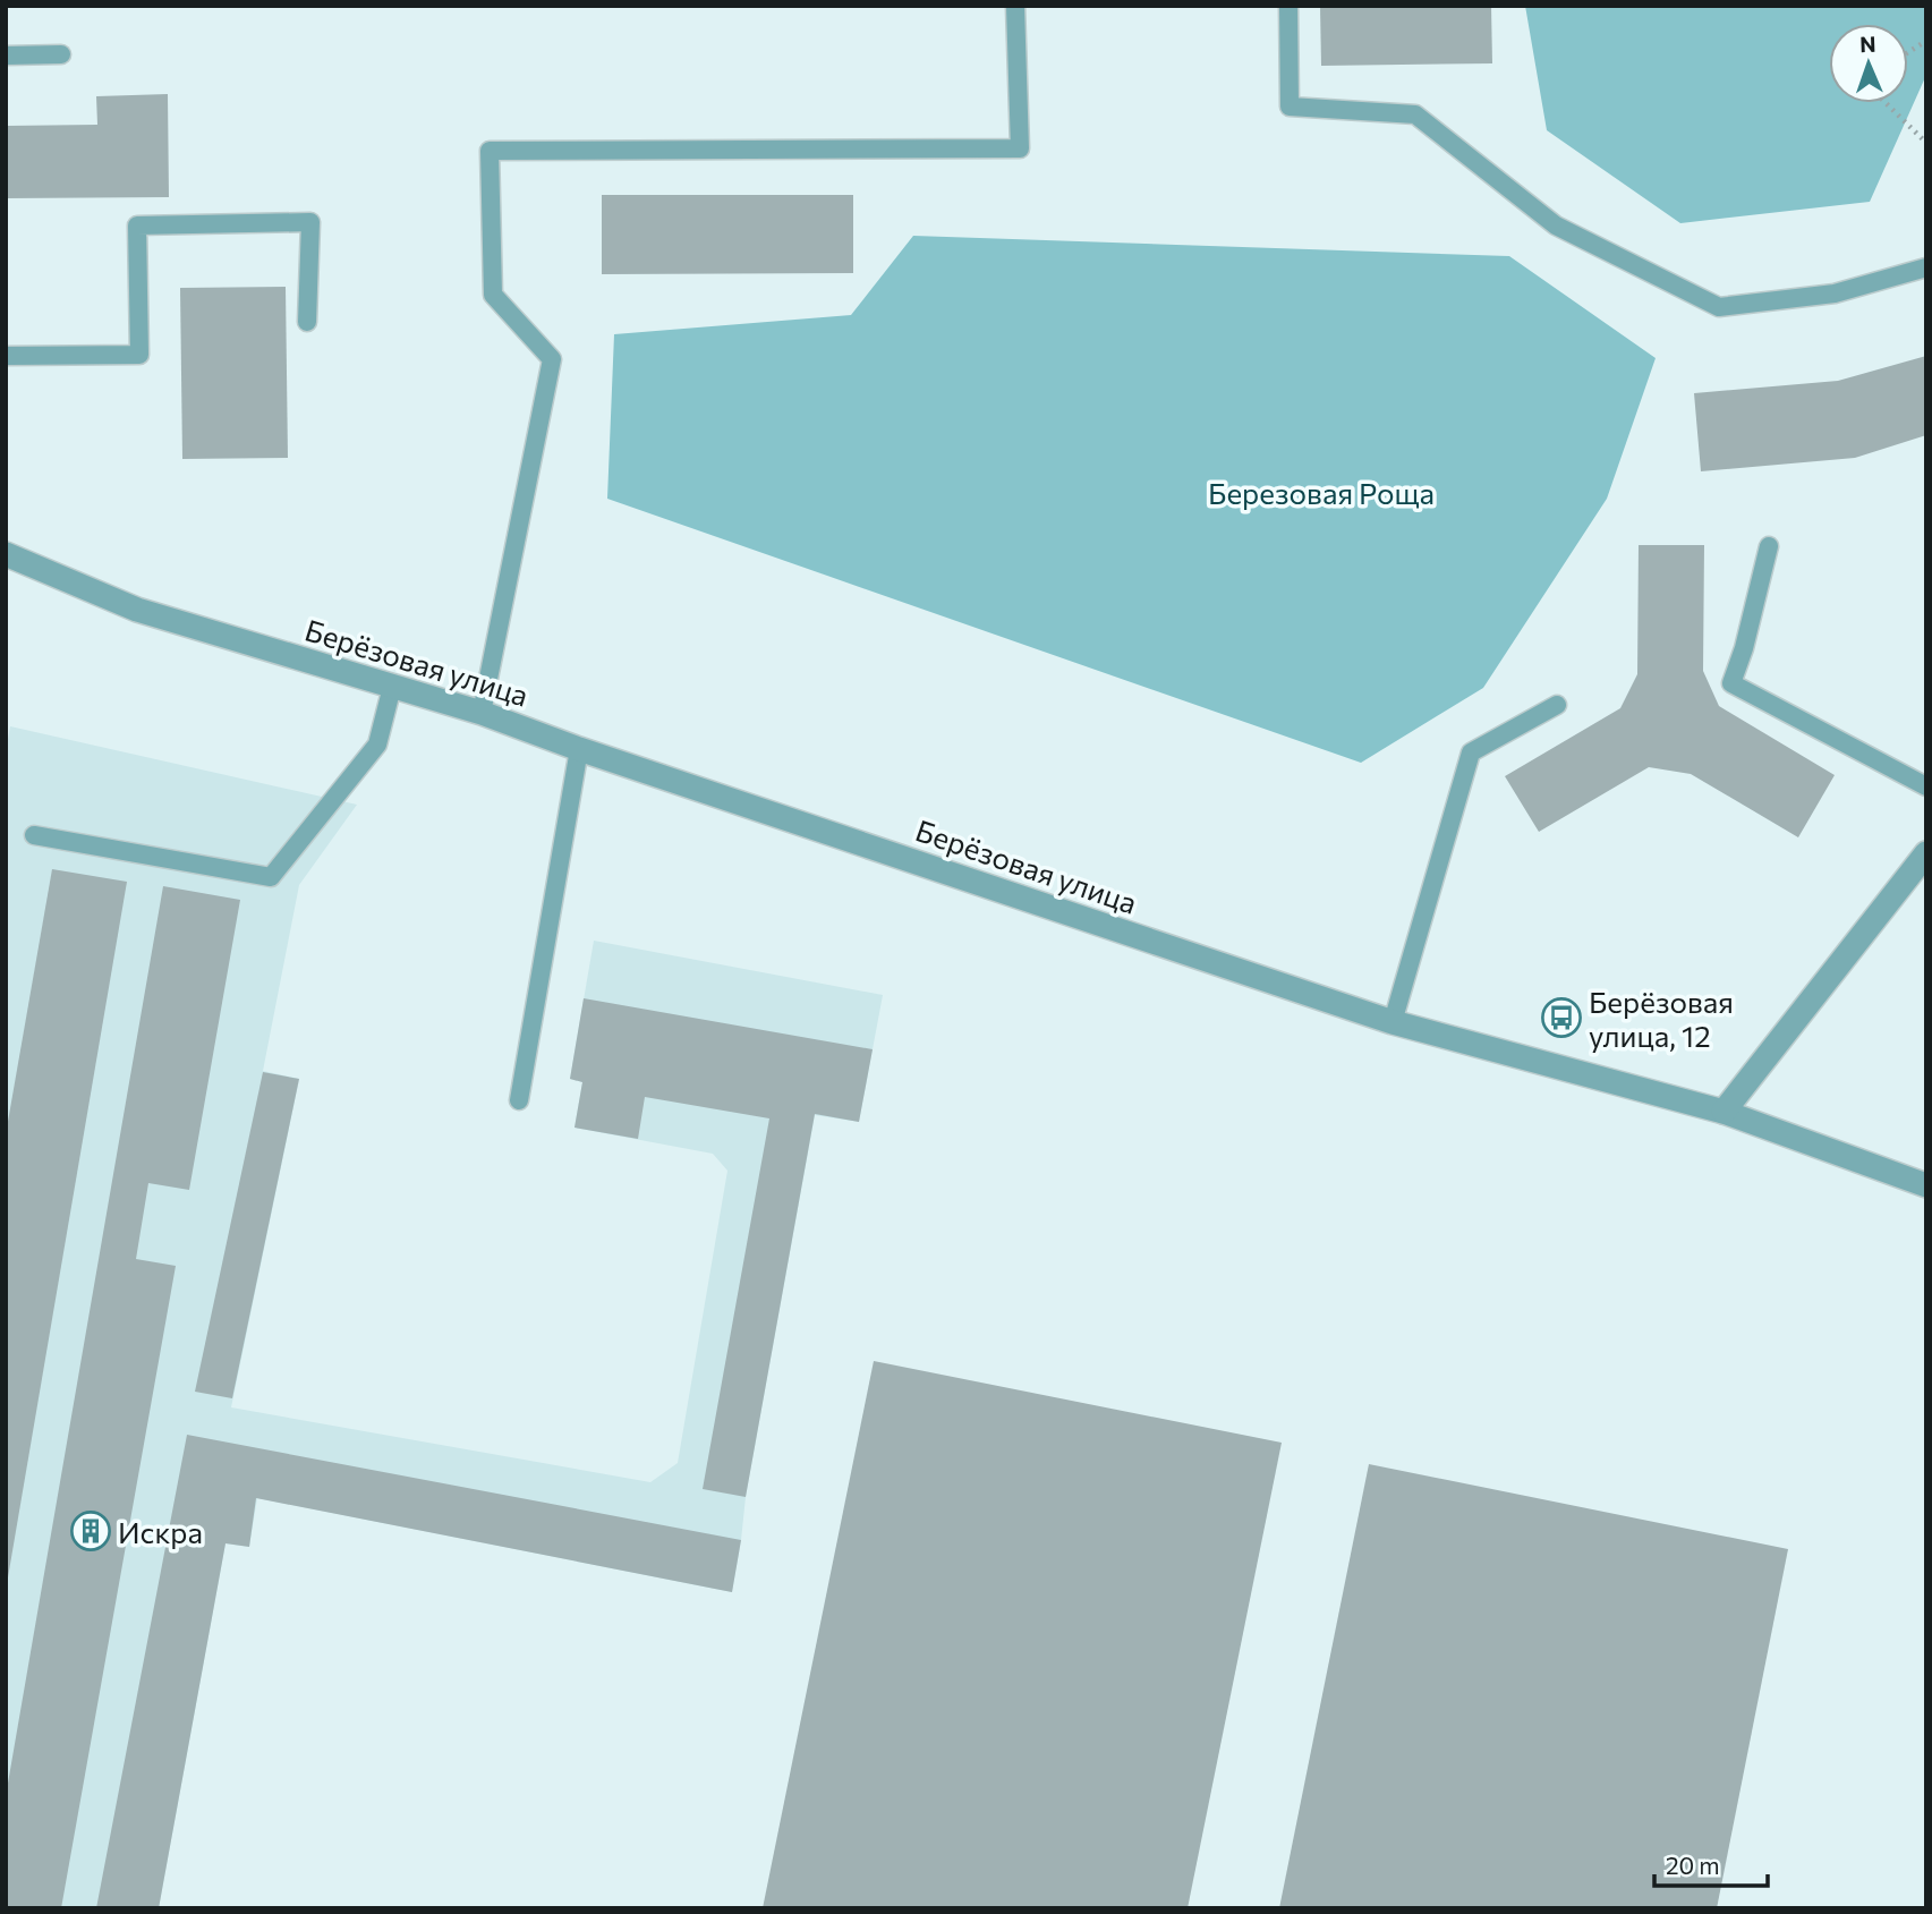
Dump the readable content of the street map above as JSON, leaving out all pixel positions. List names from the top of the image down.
{
  "streets": {
    "street": ["Берёзовая улица"]
  },
  "parks": ["Березовая Роща"],
  "places": {
    "bus stop": ["Берёзовая улица, 12"],
    "building": ["Искра"]
  },
  "scale_bar": "20 m",
  "north": "top"
}
